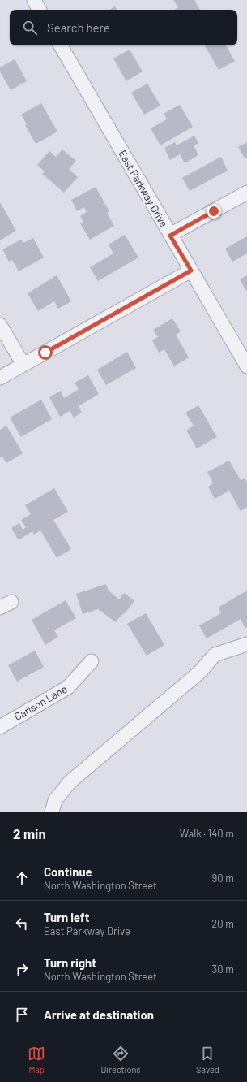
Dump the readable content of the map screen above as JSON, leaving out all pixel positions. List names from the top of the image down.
{
  "streets": {
    "street": ["East Parkway Drive", "Carlson Lane"]
  },
  "page": {
    "search": "Search here",
    "heading": ["2 min", "Walk · 140 m"],
    "list": [
      ["Continue", "North Washington Street", "90 m"],
      ["Turn left", "East Parkway Drive", "20 m"],
      ["Turn right", "North Washington Street", "30 m"],
      "Arrive at destination"
    ],
    "nav": ["Map", "Directions", "Saved"]
  }
}
